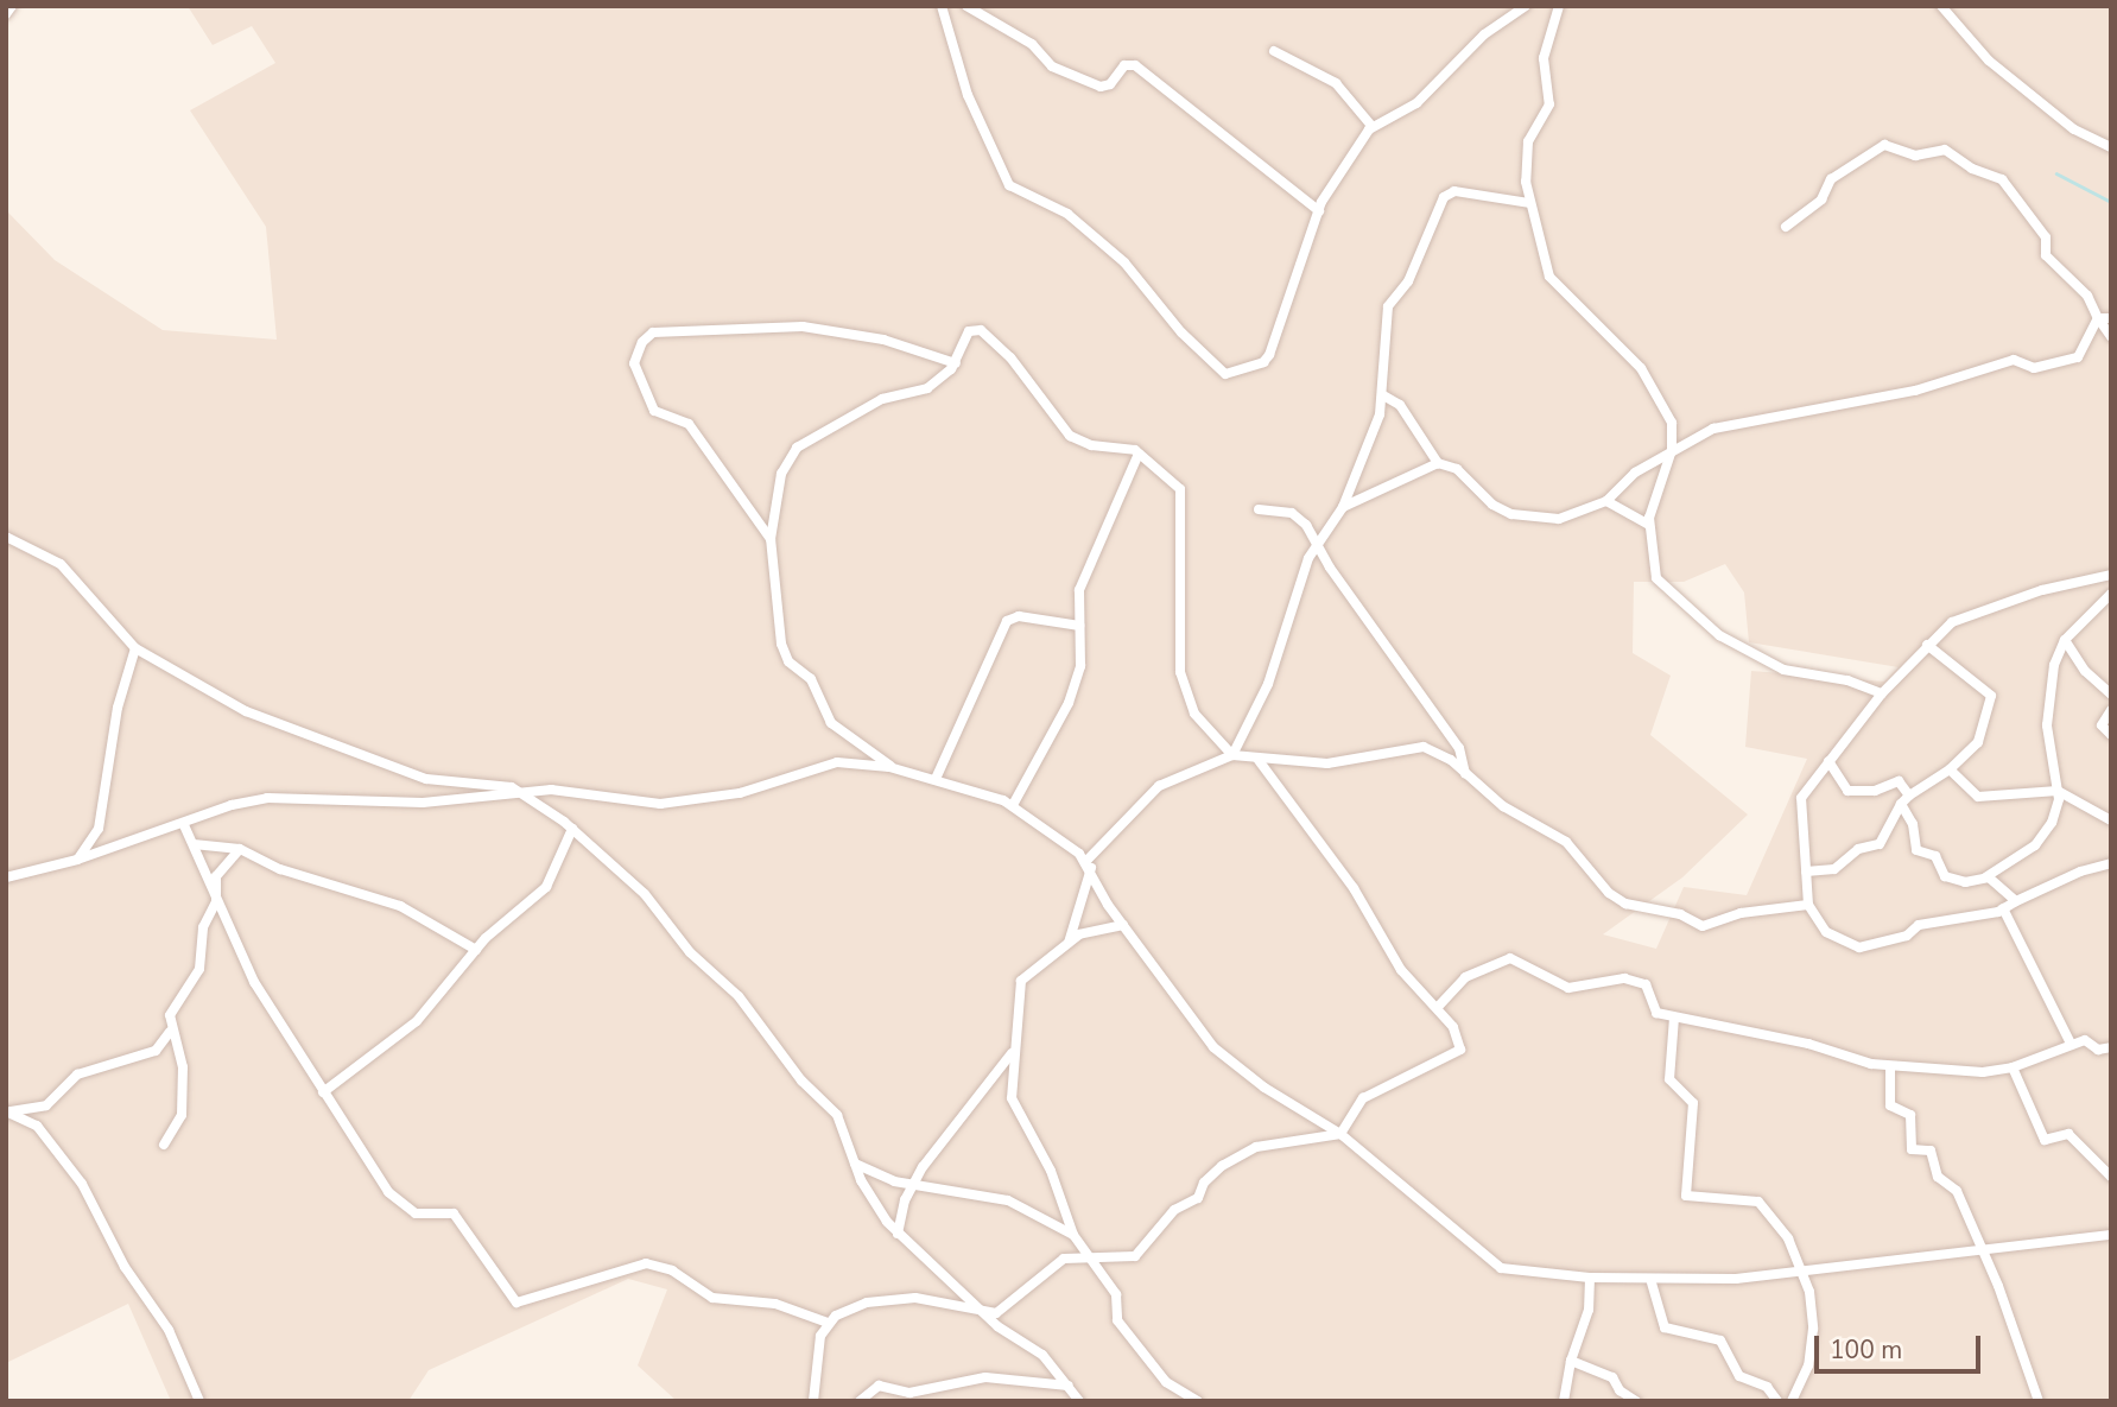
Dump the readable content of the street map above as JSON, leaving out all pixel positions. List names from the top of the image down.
{
  "scale_bar": "100 m"
}
